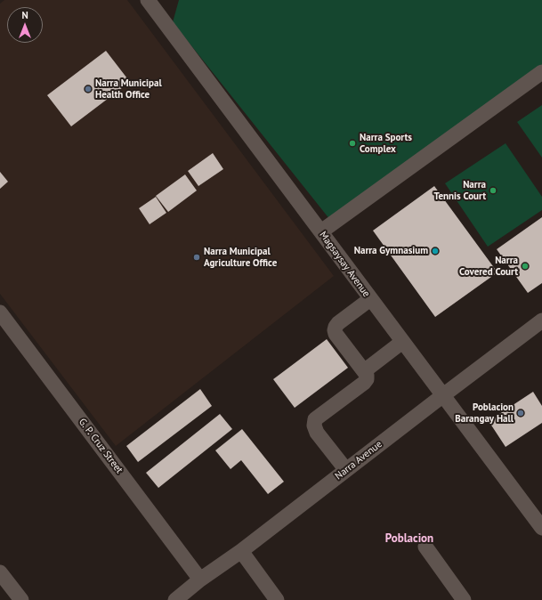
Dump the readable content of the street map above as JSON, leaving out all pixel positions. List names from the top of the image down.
{
  "streets": {
    "street": ["Magsaysay Avenue", "G. P. Cruz Street", "Narra Avenue"]
  },
  "crossings": [
    ["Magsaysay Avenue", "Narra Avenue"],
    ["G. P. Cruz Street", "Narra Avenue"]
  ],
  "districts": ["Poblacion"],
  "places": [
    "Narra Municipal Health Office",
    "Narra Sports Complex",
    "Narra Tennis Court",
    "Narra Gymnasium",
    "Narra Municipal Agriculture Office",
    "Narra Covered Court",
    "Poblacion Barangay Hall"
  ],
  "north": "top"
}
